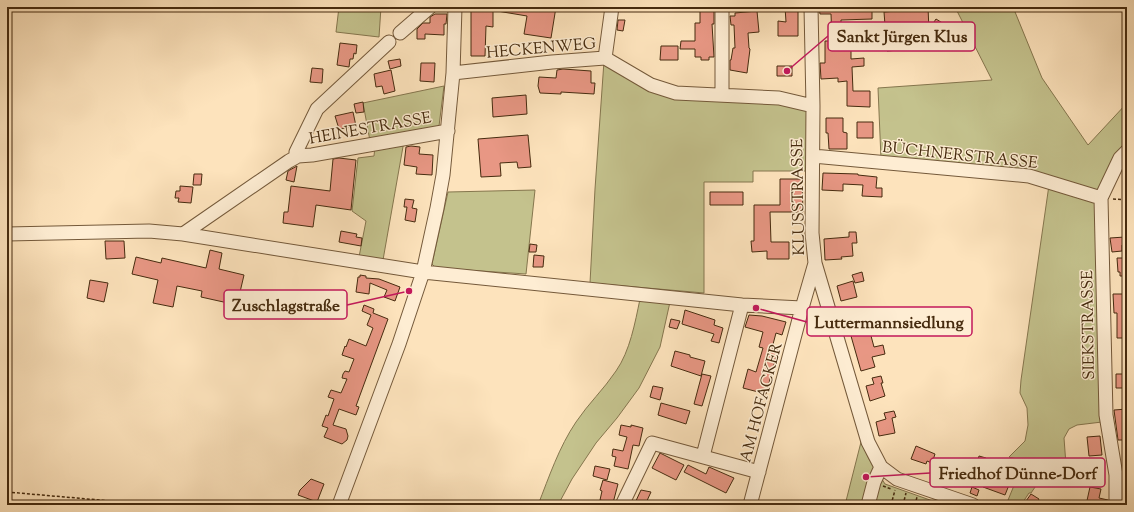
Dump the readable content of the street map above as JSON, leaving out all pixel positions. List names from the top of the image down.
{
  "streets": {
    "street": [
      "HECKENWEG",
      "HEINESTRASSE",
      "BÜCHNERSTRASSE",
      "KLUSSTRASSE",
      "SIEKSTRASSE",
      "AM HOFACKER"
    ]
  },
  "crossings": [
    ["BÜCHNERSTRASSE", "KLUSSTRASSE"],
    ["BÜCHNERSTRASSE", "SIEKSTRASSE"],
    ["KLUSSTRASSE", "AM HOFACKER"]
  ],
  "places": [
    "Sankt Jürgen Klus",
    "Zuschlagstraße",
    "Luttermannsiedlung",
    "Friedhof Dünne-Dorf"
  ]
}
